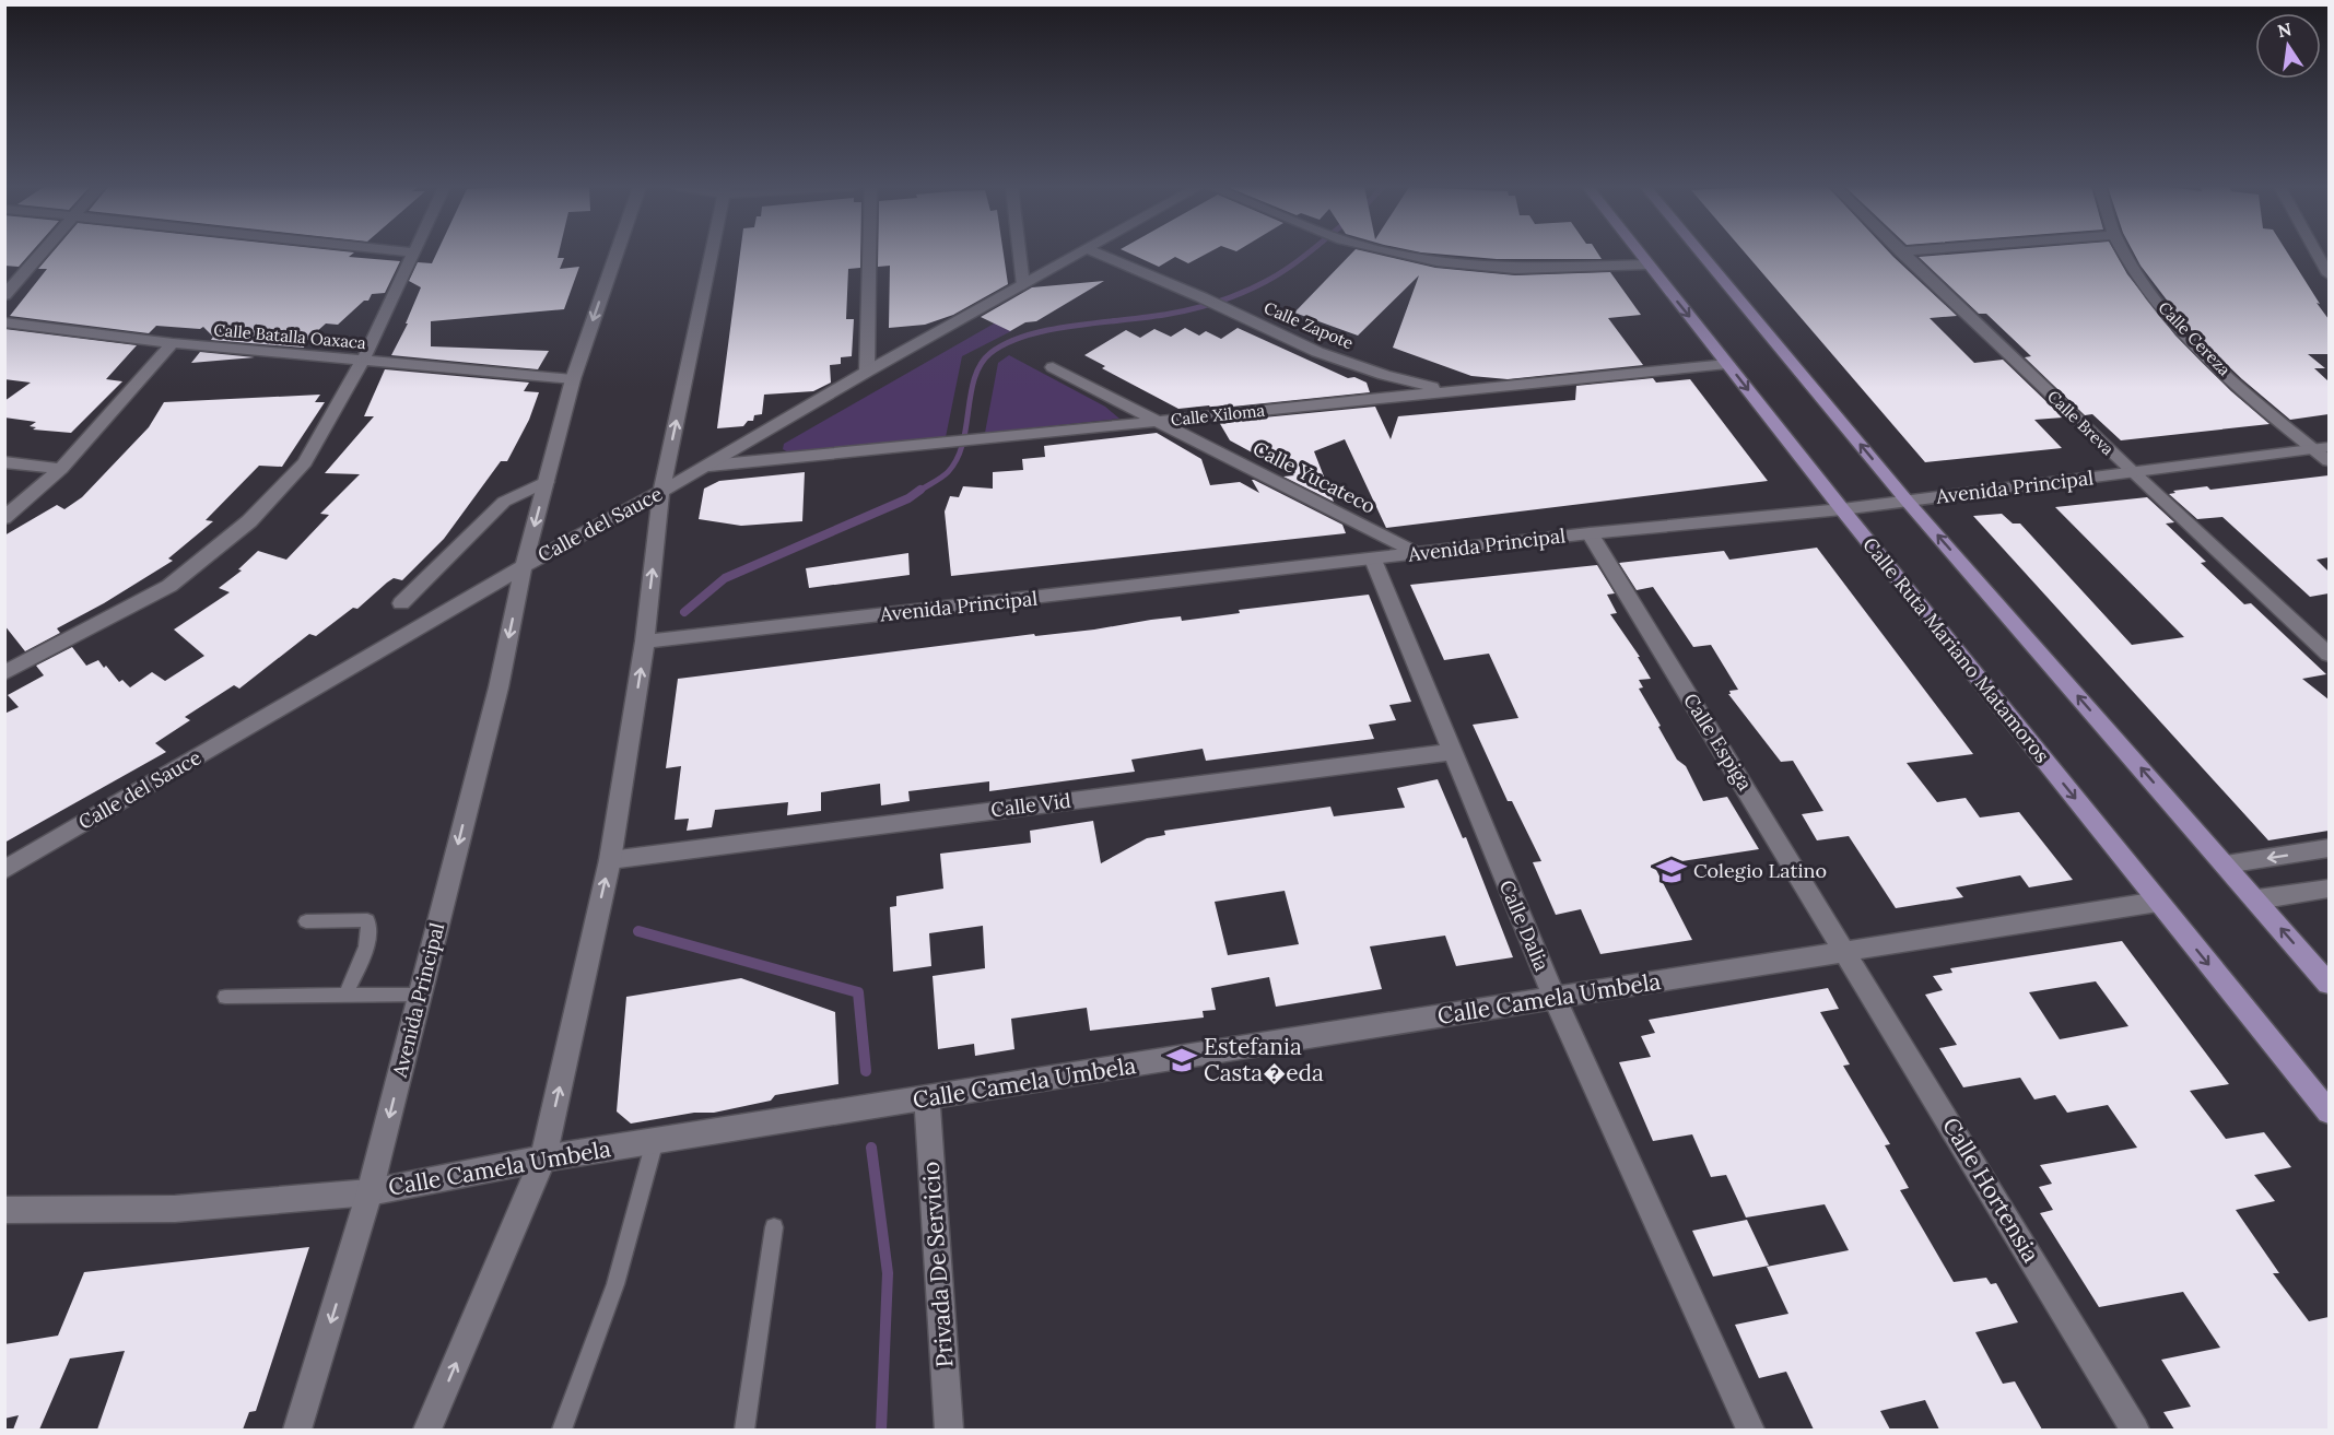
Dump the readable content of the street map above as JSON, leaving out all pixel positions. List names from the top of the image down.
{
  "streets": {
    "main road": ["Calle Ruta Mariano Matamoros"],
    "street": [
      "Calle Zapote",
      "Calle Batalla Oaxaca",
      "Calle Cereza",
      "Calle Xiloma",
      "Calle Breva",
      "Calle Yucateco",
      "Avenida Principal",
      "Calle del Sauce",
      "Calle Espiga",
      "Calle Vid",
      "Calle Dalia",
      "Calle Camela Umbela",
      "Calle Hortensia",
      "Privada De Servicio"
    ]
  },
  "crossings": [
    ["Calle Zapote", "Calle Xiloma"],
    ["Calle Batalla Oaxaca", "Avenida Principal"],
    ["Calle Cereza", "Avenida Principal"],
    ["Calle Xiloma", "Calle Yucateco"],
    ["Calle Xiloma", "Calle del Sauce"],
    ["Calle Xiloma", "Calle Ruta Mariano Matamoros"],
    ["Calle Breva", "Avenida Principal"],
    ["Calle Yucateco", "Avenida Principal"],
    ["Avenida Principal", "Calle del Sauce"],
    ["Avenida Principal", "Calle Ruta Mariano Matamoros"],
    ["Avenida Principal", "Calle Espiga"],
    ["Avenida Principal", "Calle Dalia"],
    ["Avenida Principal", "Calle Camela Umbela"],
    ["Calle Ruta Mariano Matamoros", "Calle Camela Umbela"],
    ["Calle Espiga", "Calle Camela Umbela"],
    ["Calle Espiga", "Calle Hortensia"],
    ["Calle Vid", "Calle Dalia"],
    ["Calle Dalia", "Calle Camela Umbela"],
    ["Calle Camela Umbela", "Calle Hortensia"],
    ["Calle Camela Umbela", "Privada De Servicio"]
  ],
  "places": {
    "school or university": ["Colegio Latino", "Estefania Casta�eda"]
  },
  "north": "top"
}
